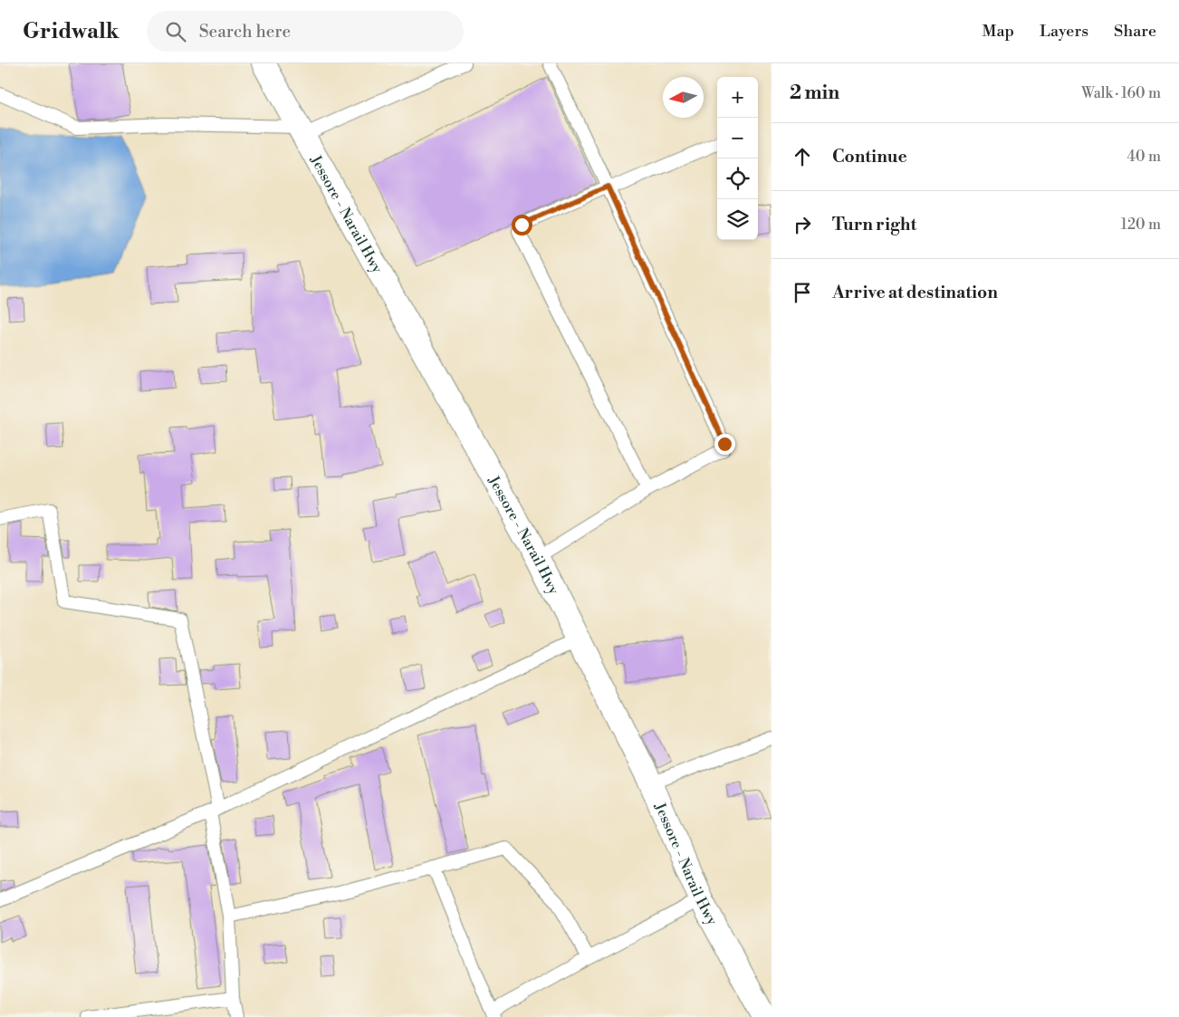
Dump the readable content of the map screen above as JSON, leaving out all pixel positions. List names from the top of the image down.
{
  "streets": {
    "highway": ["Jessore - Narail Hwy"]
  },
  "north": "left",
  "page": {
    "header": "Gridwalk",
    "search": "Search here",
    "nav": ["Map", "Layers", "Share"],
    "heading": ["2 min", "Walk · 160 m"],
    "map_buttons": ["+", "−"],
    "list": [
      ["Continue", "40 m"],
      ["Turn right", "120 m"],
      "Arrive at destination"
    ]
  }
}
